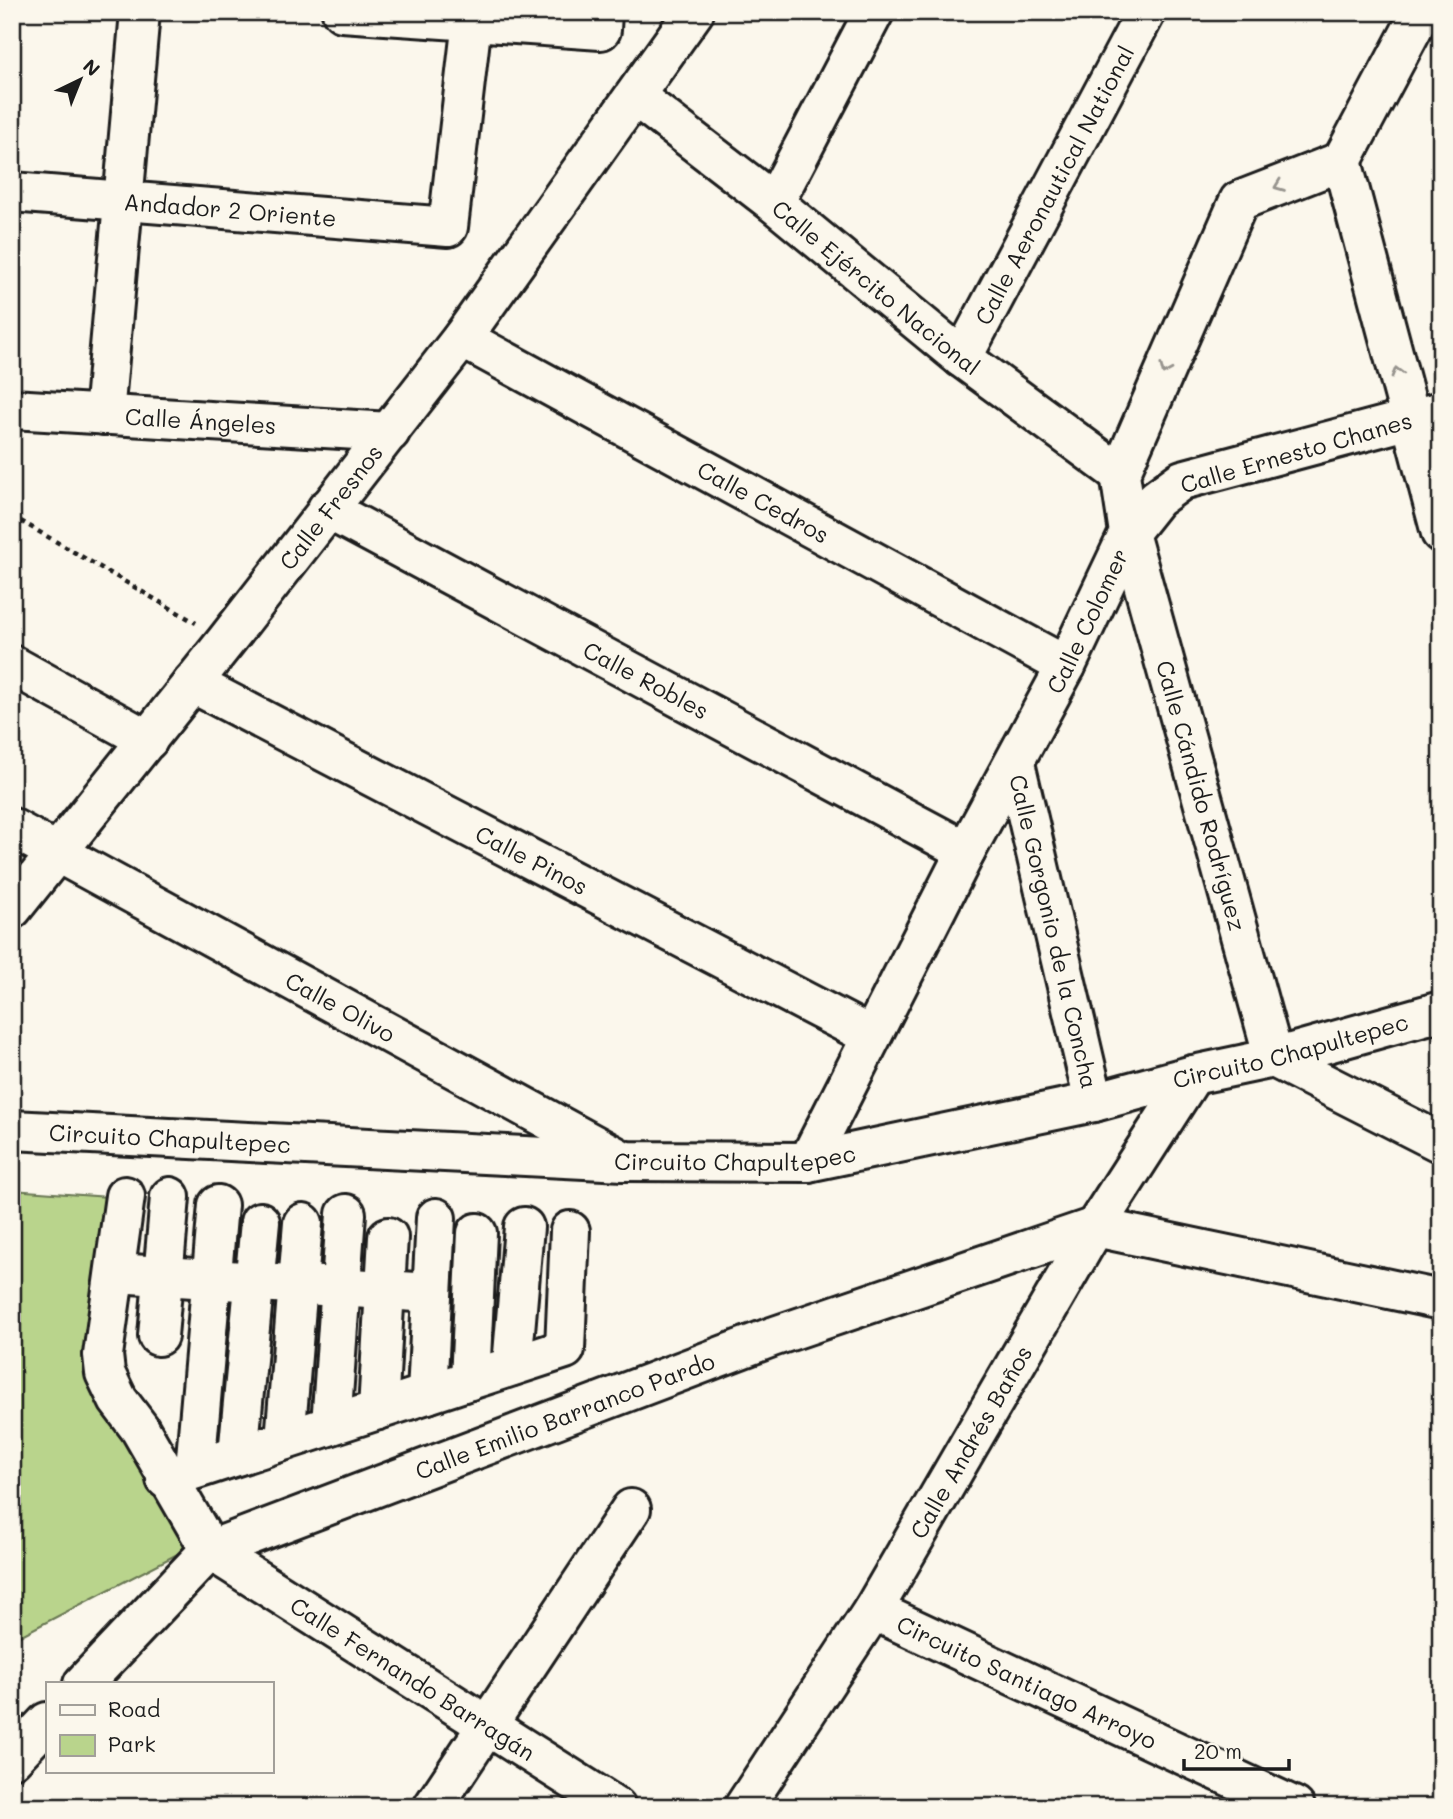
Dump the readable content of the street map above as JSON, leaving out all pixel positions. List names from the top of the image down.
{
  "streets": {
    "street": [
      "Calle Aeronautical National",
      "Andador 2 Oriente",
      "Calle Ejército Nacional",
      "Calle Ángeles",
      "Calle Ernesto Chanes",
      "Calle Cedros",
      "Calle Fresnos",
      "Calle Colomer",
      "Calle Robles",
      "Calle Cándido Rodríguez",
      "Calle Pinos",
      "Calle Gorgonio de la Concha",
      "Calle Olivo",
      "Circuito Chapultepec",
      "Calle Emilio Barranco Pardo",
      "Calle Andrés Baños",
      "Calle Fernando Barragán",
      "Circuito Santiago Arroyo"
    ]
  },
  "crossings": [
    ["Calle Aeronautical National", "Calle Ejército Nacional"],
    ["Calle Ejército Nacional", "Calle Fresnos"],
    ["Calle Ejército Nacional", "Calle Colomer"],
    ["Calle Ángeles", "Calle Fresnos"],
    ["Calle Ernesto Chanes", "Calle Colomer"],
    ["Calle Ernesto Chanes", "Calle Cándido Rodríguez"],
    ["Calle Cedros", "Calle Fresnos"],
    ["Calle Cedros", "Calle Colomer"],
    ["Calle Fresnos", "Calle Robles"],
    ["Calle Fresnos", "Calle Pinos"],
    ["Calle Fresnos", "Calle Olivo"],
    ["Calle Colomer", "Calle Robles"],
    ["Calle Colomer", "Calle Cándido Rodríguez"],
    ["Calle Colomer", "Calle Pinos"],
    ["Calle Colomer", "Calle Gorgonio de la Concha"],
    ["Calle Colomer", "Circuito Chapultepec"],
    ["Calle Cándido Rodríguez", "Circuito Chapultepec"],
    ["Calle Gorgonio de la Concha", "Circuito Chapultepec"],
    ["Calle Olivo", "Circuito Chapultepec"],
    ["Circuito Chapultepec", "Calle Andrés Baños"],
    ["Calle Emilio Barranco Pardo", "Calle Andrés Baños"],
    ["Calle Emilio Barranco Pardo", "Calle Fernando Barragán"],
    ["Calle Andrés Baños", "Circuito Santiago Arroyo"]
  ],
  "legend": ["Road", "Park"],
  "scale_bar": "20 m",
  "north": "top right"
}
